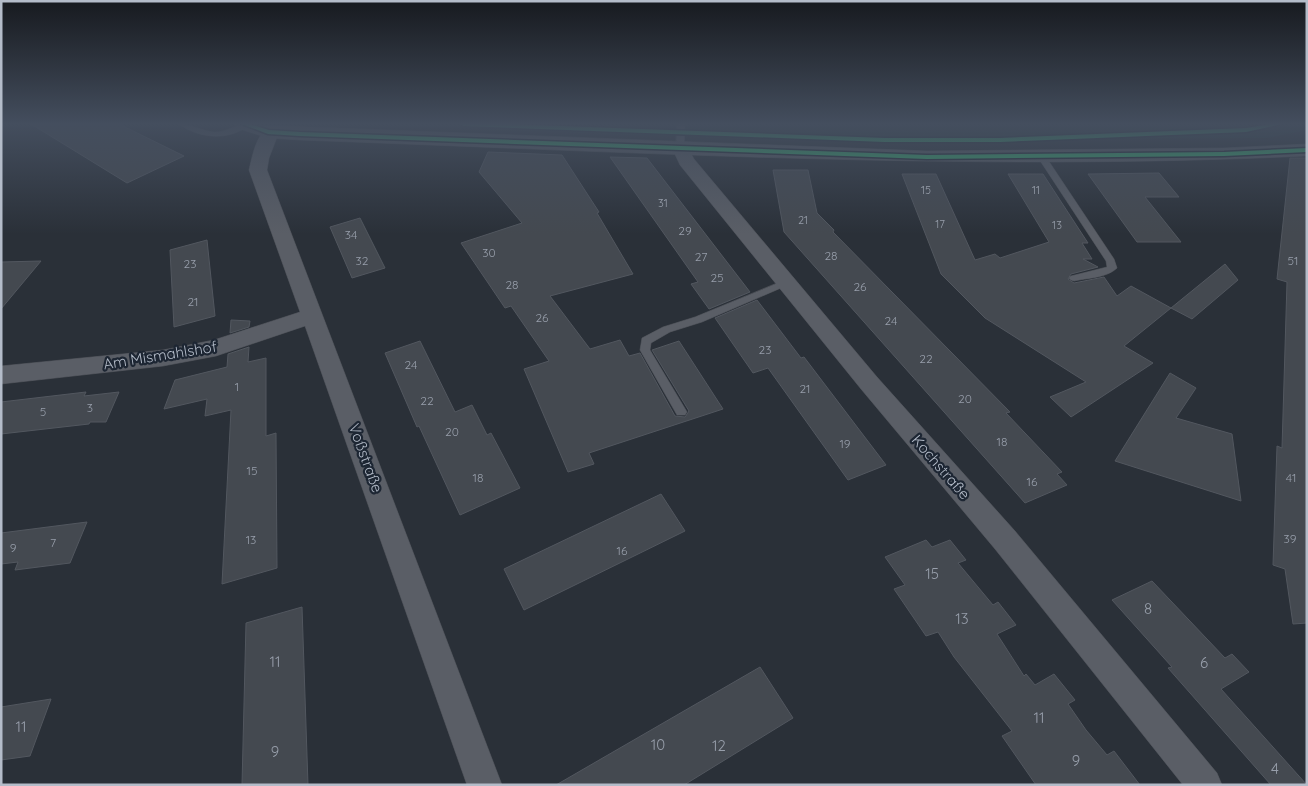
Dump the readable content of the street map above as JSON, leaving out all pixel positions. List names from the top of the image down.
{
  "streets": {
    "street": ["Am Mismahlshof", "Voßstraße", "Kochstraße"]
  },
  "crossings": [
    ["Am Mismahlshof", "Voßstraße"]
  ],
  "house_numbers": [
    "15",
    "11",
    "31",
    "21",
    "17",
    "13",
    "29",
    "34",
    "30",
    "28",
    "27",
    "32",
    "51",
    "23",
    "25",
    "28",
    "26",
    "21",
    "26",
    "24",
    "23",
    "22",
    "24",
    "1",
    "21",
    "20",
    "22",
    "3",
    "5",
    "20",
    "18",
    "19",
    "15",
    "18",
    "41",
    "16",
    "39",
    "13",
    "7",
    "9",
    "16",
    "15",
    "8",
    "13",
    "11",
    "6",
    "11",
    "11",
    "10",
    "12",
    "9",
    "9",
    "4"
  ]
}
